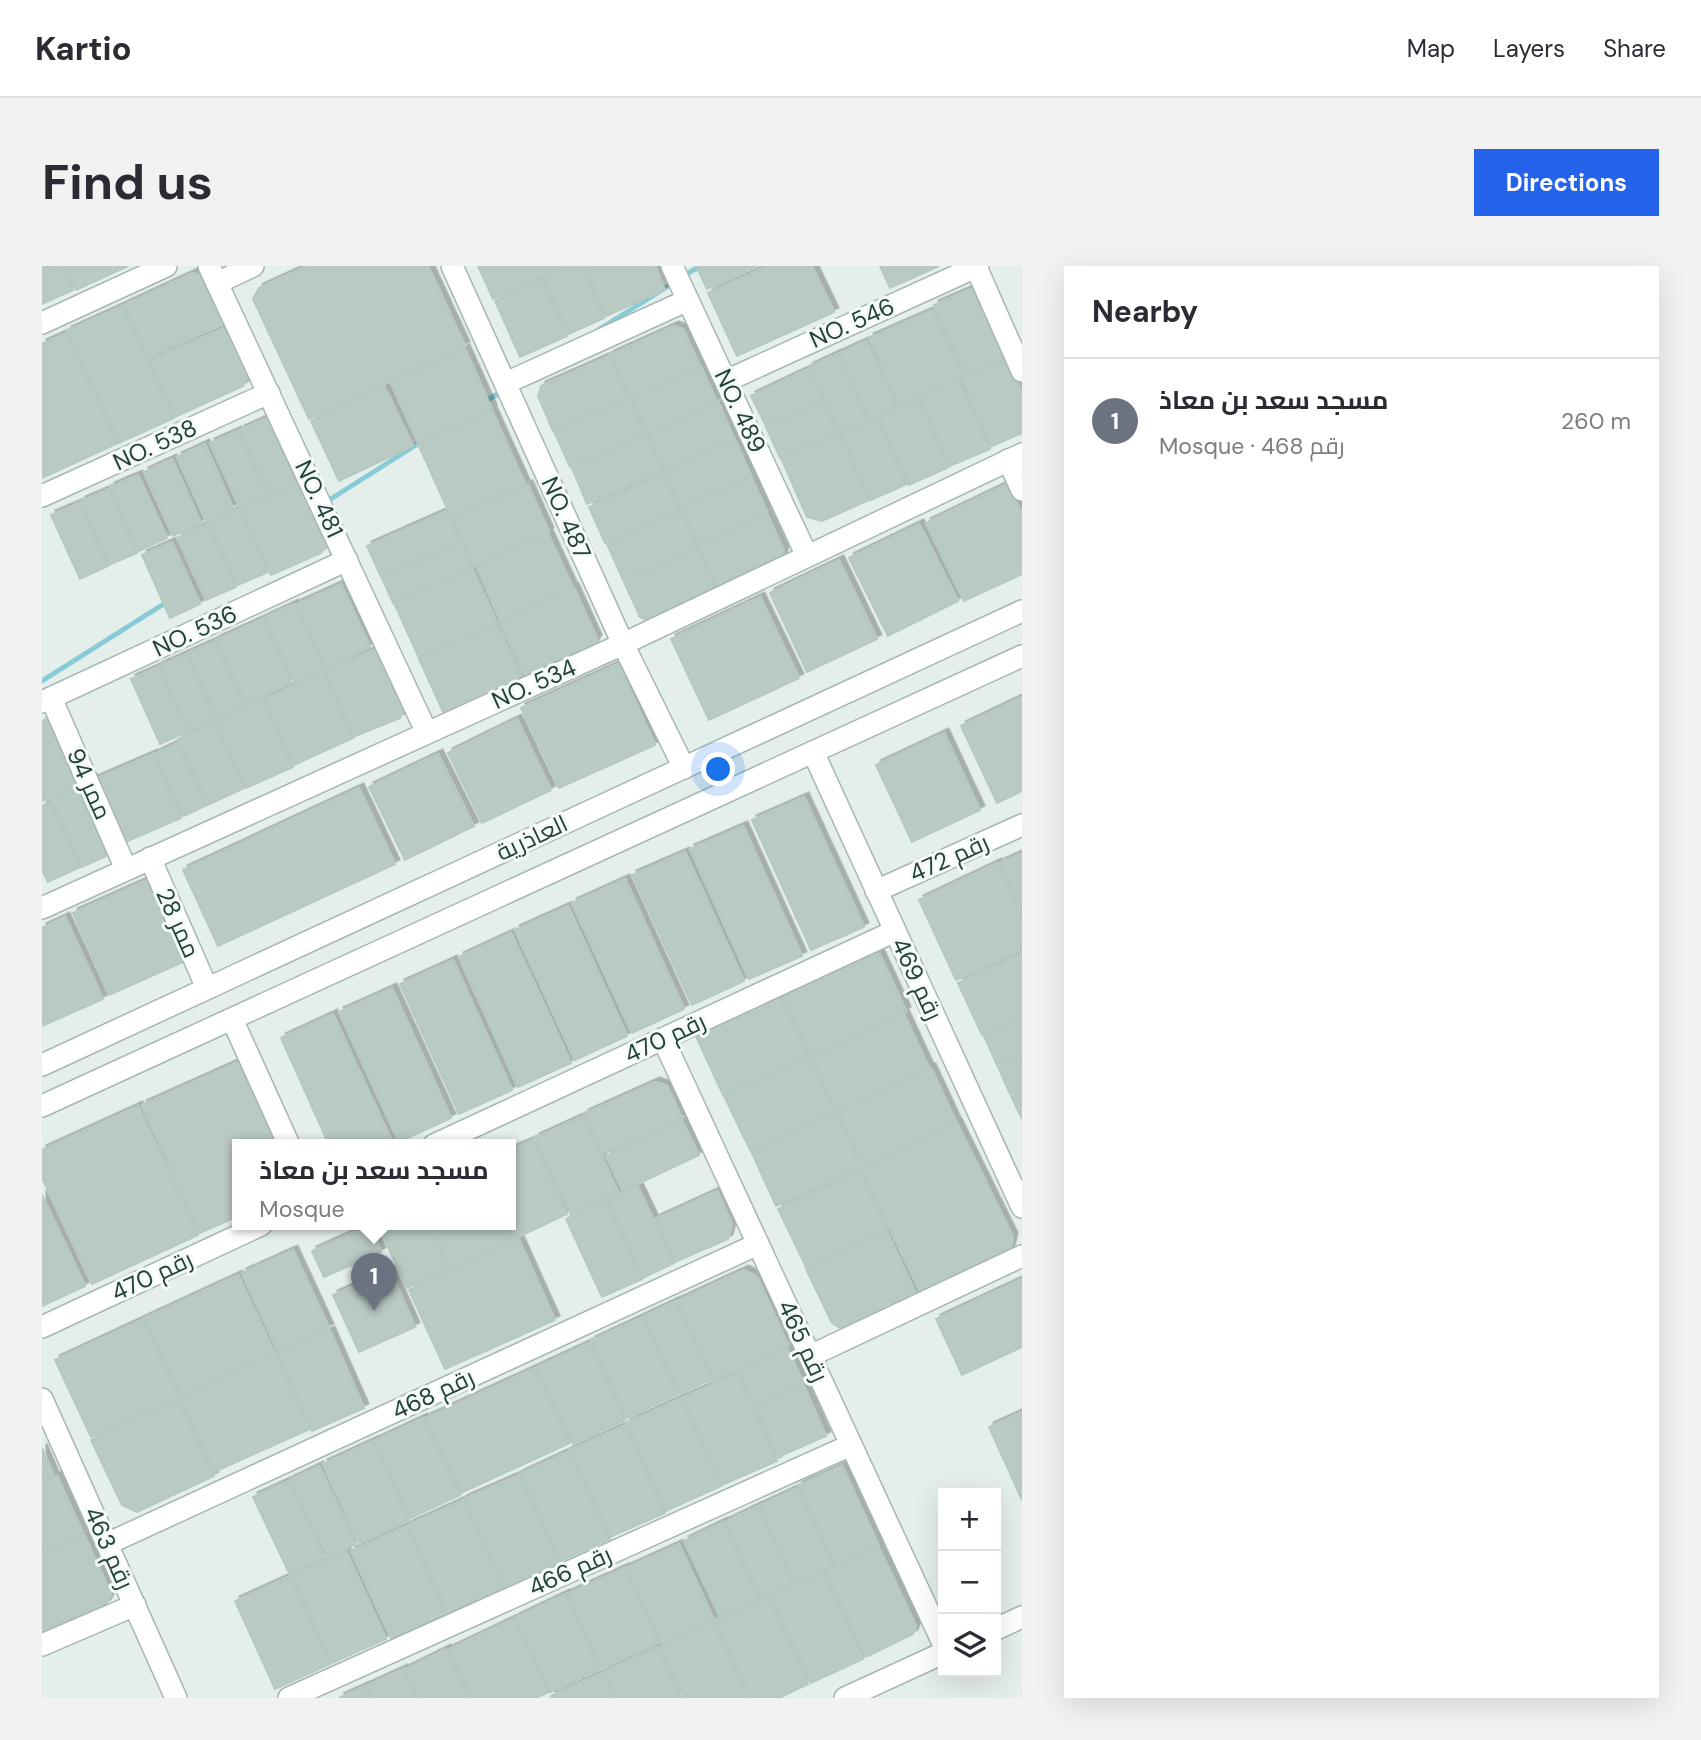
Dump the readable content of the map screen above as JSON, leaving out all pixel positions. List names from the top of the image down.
{
  "streets": {
    "street": [
      "NO. 546",
      "NO. 489",
      "NO. 538",
      "NO. 481",
      "NO. 487",
      "NO. 536",
      "NO. 534",
      "ممر 94",
      "العاذرية",
      "رقم 472",
      "ممر 28",
      "رقم 469",
      "رقم 470",
      "رقم 465",
      "رقم 468",
      "رقم 463",
      "رقم 466"
    ]
  },
  "crossings": [
    ["NO. 546", "NO. 489"],
    ["NO. 489", "NO. 534"],
    ["NO. 538", "NO. 481"],
    ["NO. 481", "NO. 536"],
    ["NO. 481", "NO. 534"],
    ["NO. 487", "NO. 534"],
    ["NO. 487", "العاذرية"],
    ["NO. 536", "ممر 94"],
    ["NO. 534", "ممر 94"],
    ["NO. 534", "ممر 28"],
    ["العاذرية", "ممر 28"],
    ["العاذرية", "رقم 469"],
    ["رقم 472", "رقم 469"],
    ["رقم 469", "رقم 470"],
    ["رقم 470", "رقم 465"],
    ["رقم 465", "رقم 468"],
    ["رقم 465", "رقم 466"],
    ["رقم 468", "رقم 463"]
  ],
  "page": {
    "header": "Kartio",
    "nav": ["Map", "Layers", "Share"],
    "buttons": "Directions",
    "title": "Find us",
    "heading": "Nearby",
    "list": [
      {
        "mark": "1",
        "name": "مسجد سعد بن معاذ",
        "note": "Mosque · رقم 468",
        "value": "260 m"
      }
    ],
    "popup": ["مسجد سعد بن معاذ", "Mosque"],
    "pins": "1",
    "map_buttons": ["+", "−"]
  }
}
